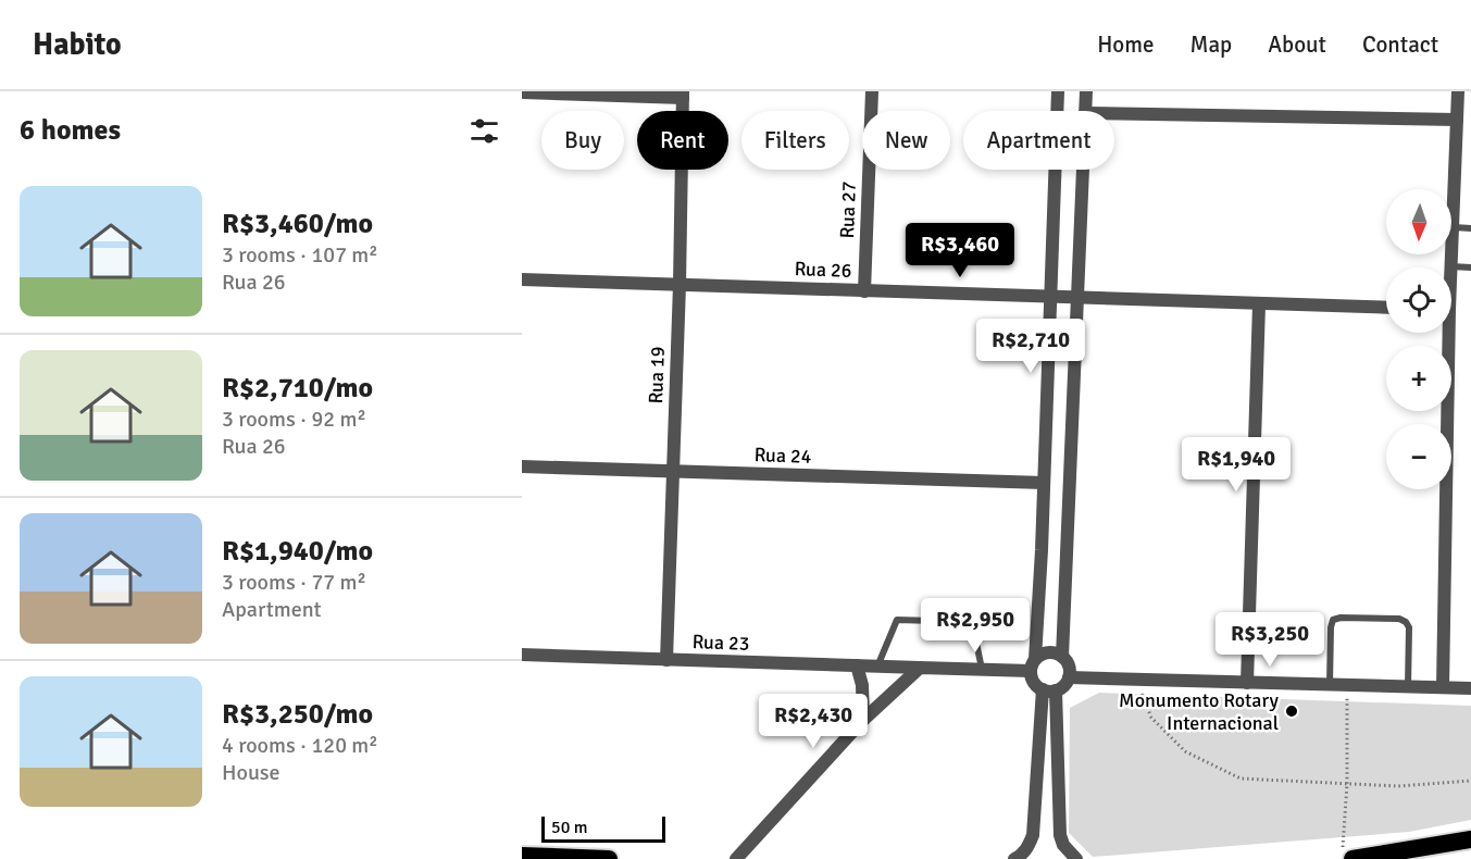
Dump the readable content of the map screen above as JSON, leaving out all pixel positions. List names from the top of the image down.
{
  "streets": {
    "street": [
      "Rua 27",
      "Rua 26",
      "Rua 19",
      "Rua 24",
      "Rua 23"
    ]
  },
  "crossings": [
    ["Rua 27", "Rua 26"],
    ["Rua 26", "Rua 19"],
    ["Rua 19", "Rua 24"],
    ["Rua 19", "Rua 23"]
  ],
  "places": ["Monumento Rotary Internacional"],
  "scale_bar": "50 m",
  "north": "bottom",
  "page": {
    "header": "Habito",
    "nav": [
      "Home",
      "Map",
      "About",
      "Contact"
    ],
    "heading": "6 homes",
    "chip": [
      "Buy",
      "Rent",
      "Filters",
      "New",
      "Apartment"
    ],
    "list": [
      {
        "name": "R$3,460/mo",
        "note": "3 rooms · 107 m² · Rua 26"
      },
      {
        "name": "R$2,710/mo",
        "note": "3 rooms · 92 m² · Rua 26"
      },
      {
        "name": "R$1,940/mo",
        "note": "3 rooms · 77 m² · Apartment"
      },
      {
        "name": "R$3,250/mo",
        "note": "4 rooms · 120 m² · House"
      }
    ],
    "map_buttons": ["+", "−"],
    "price": [
      "R$3,460",
      "R$2,710",
      "R$1,940",
      "R$2,950",
      "R$3,250",
      "R$2,430"
    ],
    "scale": "50 m"
  }
}
